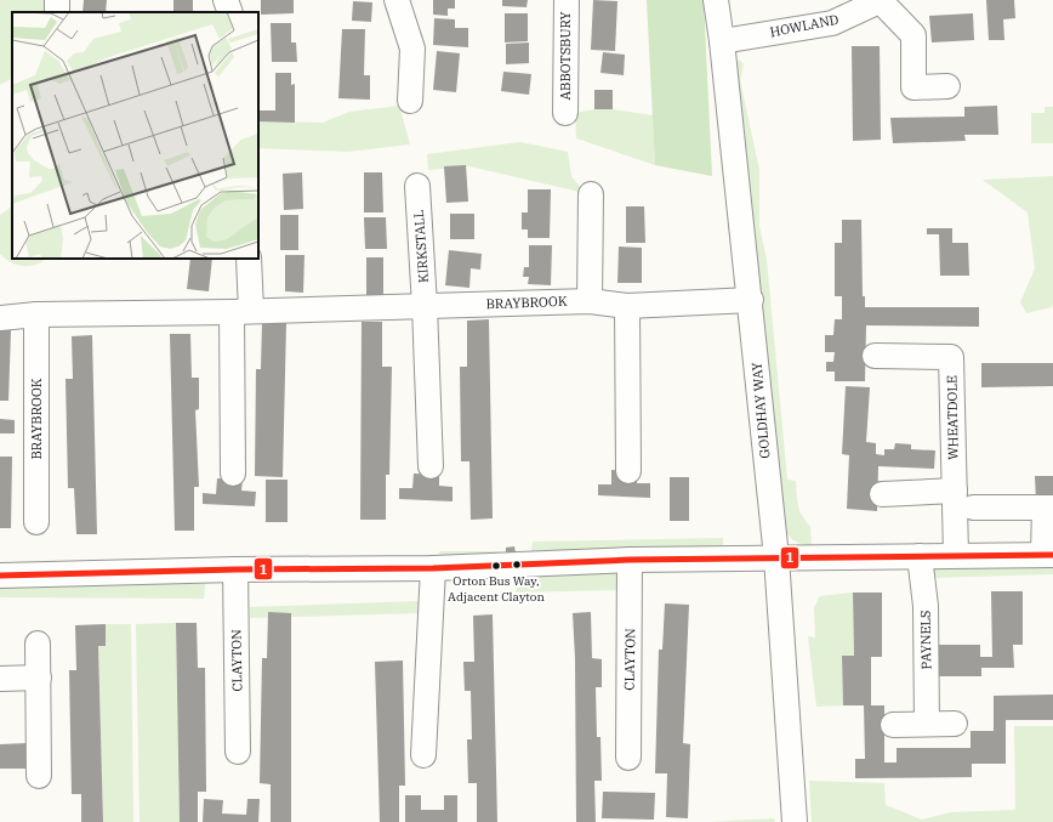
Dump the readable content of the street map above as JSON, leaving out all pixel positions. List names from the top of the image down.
{
  "streets": {
    "street": [
      "HOWLAND",
      "ABBOTSBURY",
      "KIRKSTALL",
      "BRAYBROOK",
      "GOLDHAY WAY",
      "WHEATDOLE",
      "PAYNELS",
      "CLAYTON"
    ]
  },
  "crossings": [
    ["HOWLAND", "GOLDHAY WAY"],
    ["KIRKSTALL", "BRAYBROOK"],
    ["BRAYBROOK", "GOLDHAY WAY"]
  ],
  "places": ["Orton Bus Way, Adjacent Clayton"],
  "lines": ["transit line 1"]
}
